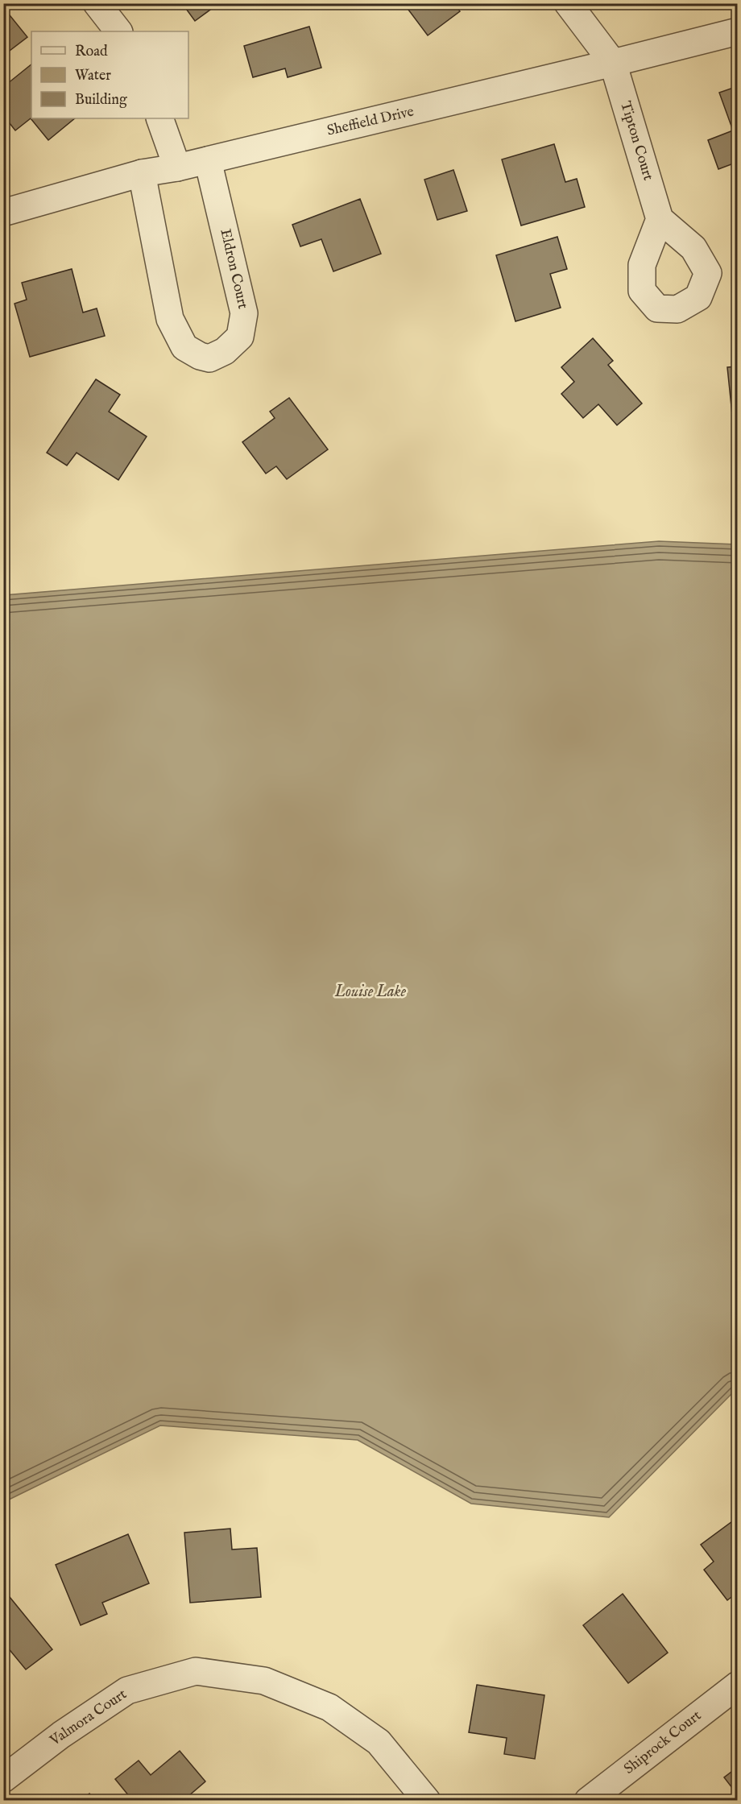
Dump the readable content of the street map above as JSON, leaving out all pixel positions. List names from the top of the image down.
{
  "streets": {
    "street": [
      "Sheffield Drive",
      "Tipton Court",
      "Eldron Court",
      "Valmora Court",
      "Shiprock Court"
    ]
  },
  "crossings": [
    ["Sheffield Drive", "Tipton Court"],
    ["Sheffield Drive", "Eldron Court"]
  ],
  "water": ["Louise Lake"],
  "legend": ["Road", "Water", "Building"]
}
